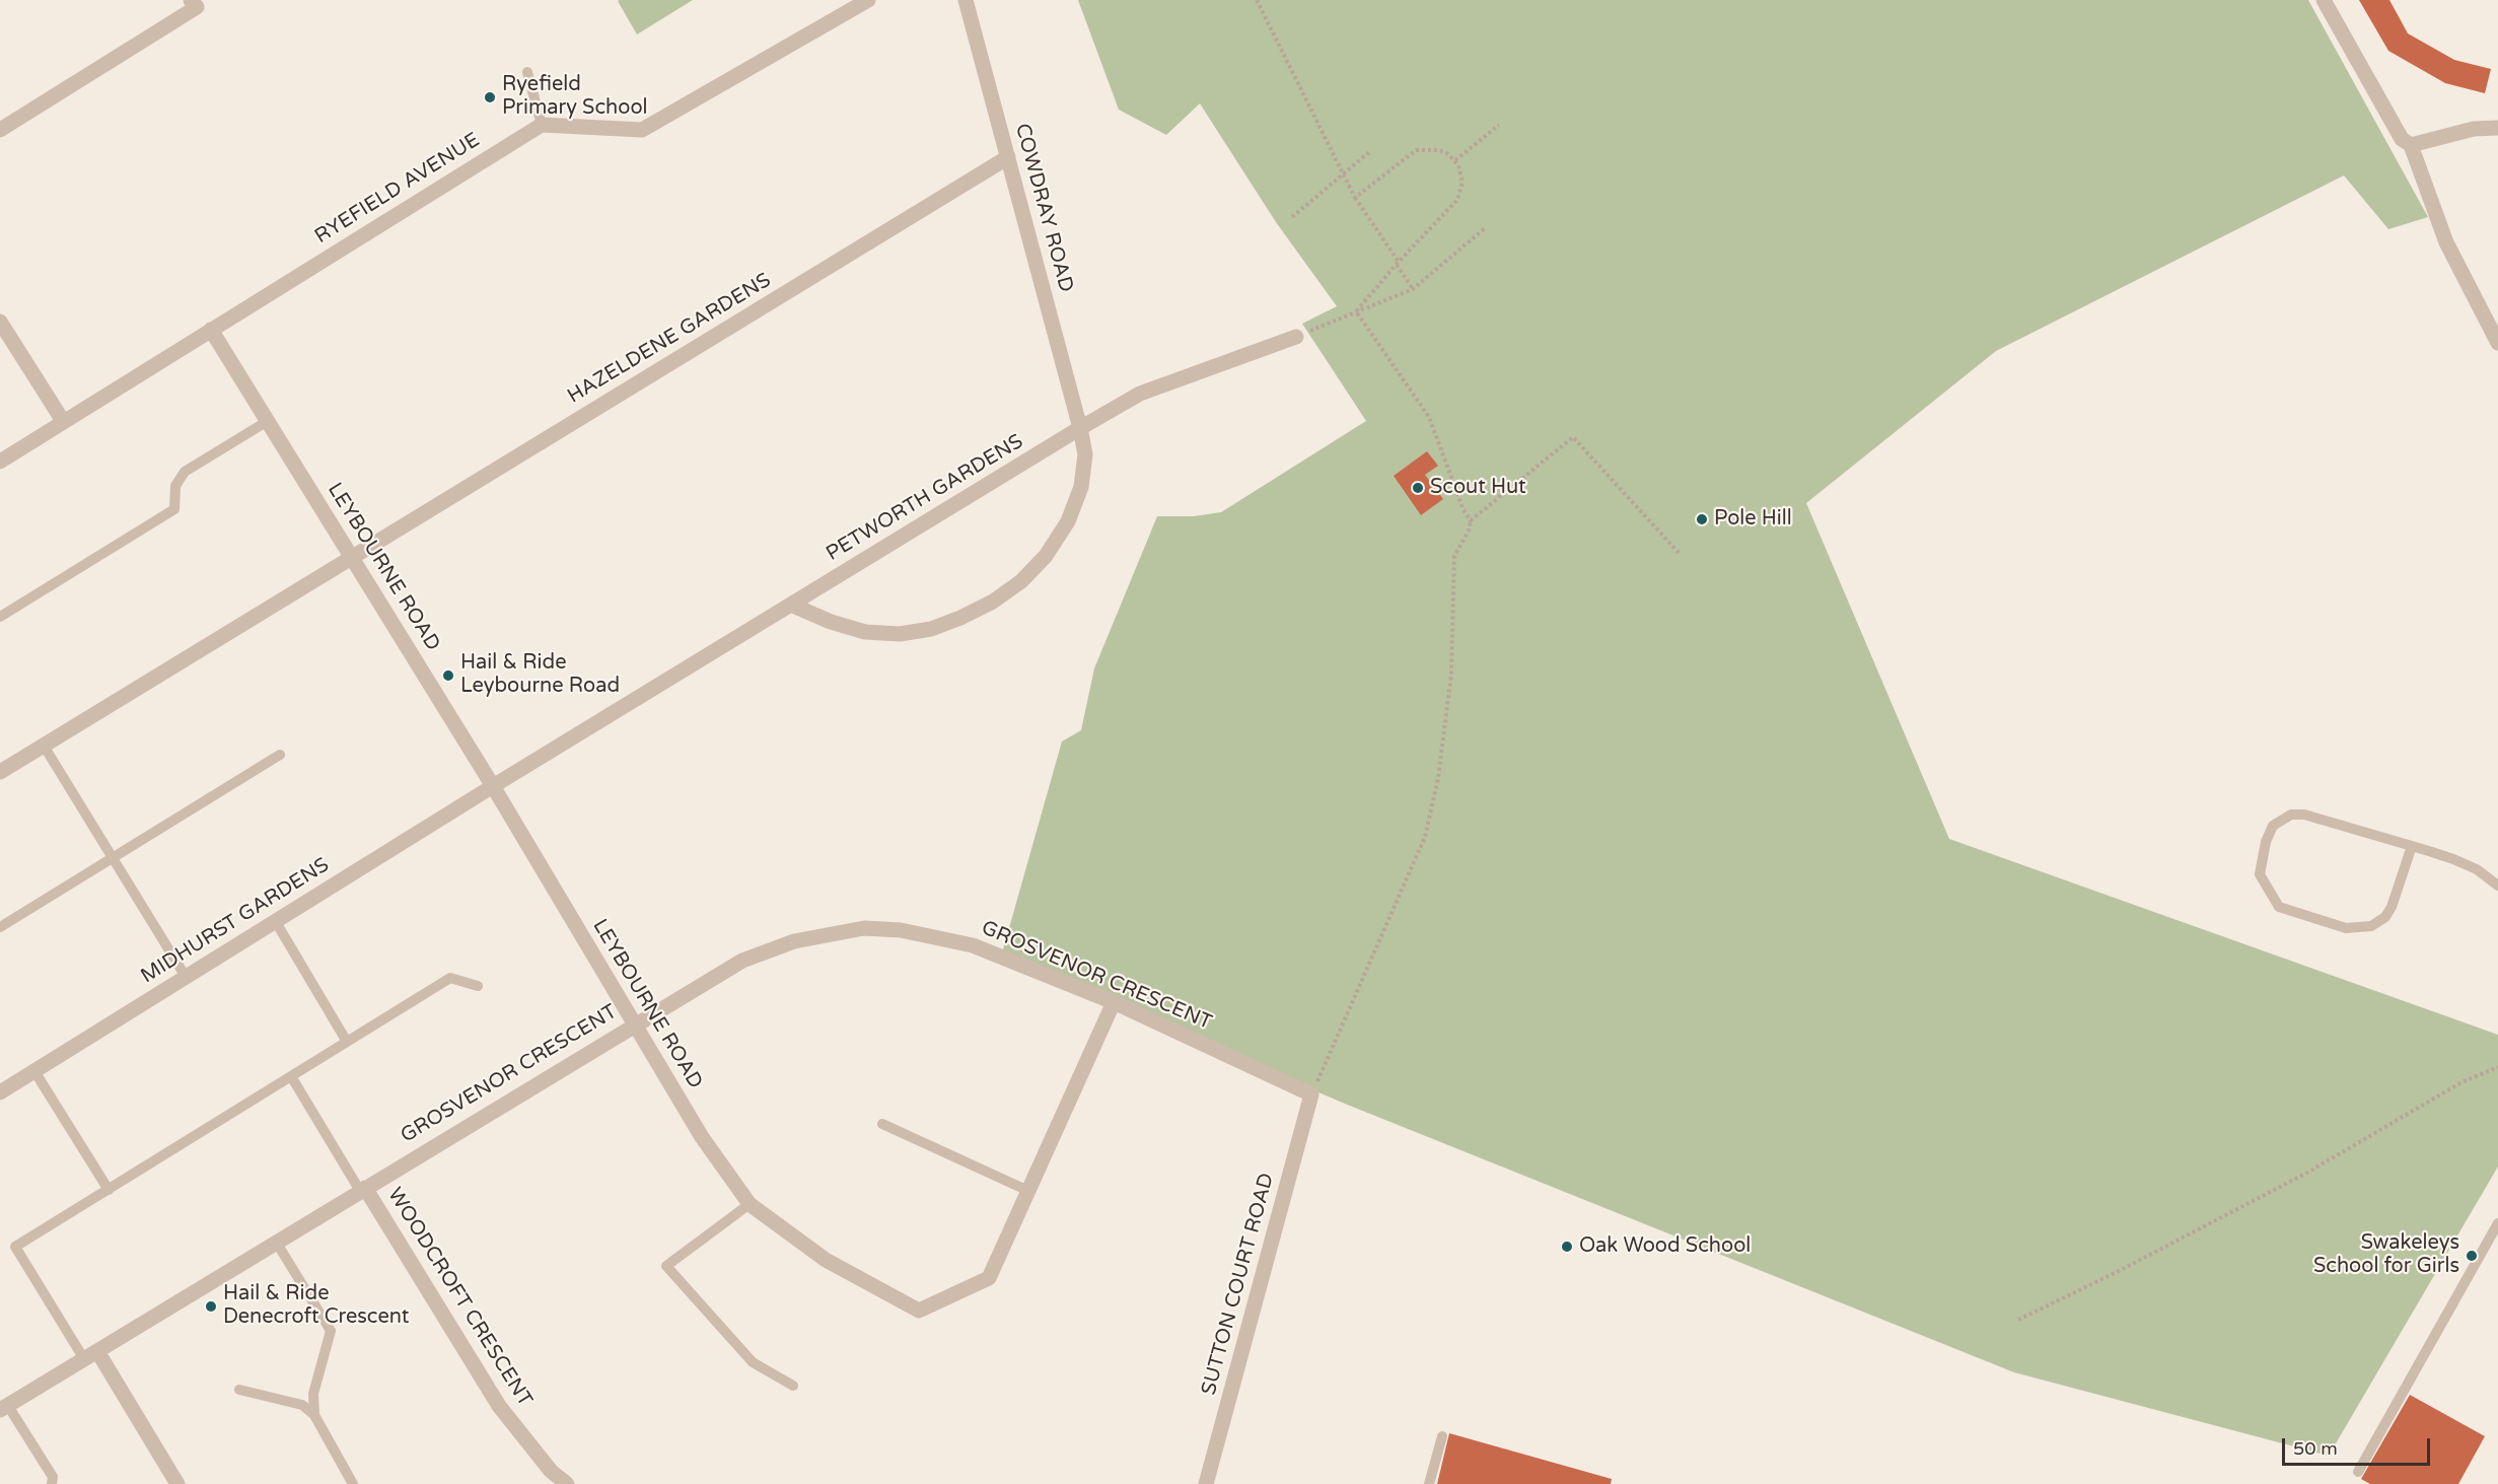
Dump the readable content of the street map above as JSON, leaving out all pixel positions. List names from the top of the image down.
{
  "streets": {
    "street": [
      "RYEFIELD AVENUE",
      "COWDRAY ROAD",
      "HAZELDENE GARDENS",
      "PETWORTH GARDENS",
      "LEYBOURNE ROAD",
      "MIDHURST GARDENS",
      "GROSVENOR CRESCENT",
      "SUTTON COURT ROAD",
      "WOODCROFT CRESCENT"
    ]
  },
  "crossings": [
    ["RYEFIELD AVENUE", "LEYBOURNE ROAD"],
    ["COWDRAY ROAD", "HAZELDENE GARDENS"],
    ["COWDRAY ROAD", "PETWORTH GARDENS"],
    ["HAZELDENE GARDENS", "LEYBOURNE ROAD"],
    ["PETWORTH GARDENS", "LEYBOURNE ROAD"],
    ["PETWORTH GARDENS", "MIDHURST GARDENS"],
    ["LEYBOURNE ROAD", "MIDHURST GARDENS"],
    ["LEYBOURNE ROAD", "GROSVENOR CRESCENT"],
    ["GROSVENOR CRESCENT", "SUTTON COURT ROAD"],
    ["GROSVENOR CRESCENT", "WOODCROFT CRESCENT"]
  ],
  "places": [
    "Ryefield Primary School",
    "Scout Hut",
    "Pole Hill",
    "Hail & Ride Leybourne Road",
    "Oak Wood School",
    "Swakeleys School for Girls",
    "Hail & Ride Denecroft Crescent"
  ],
  "scale_bar": "50 m"
}
